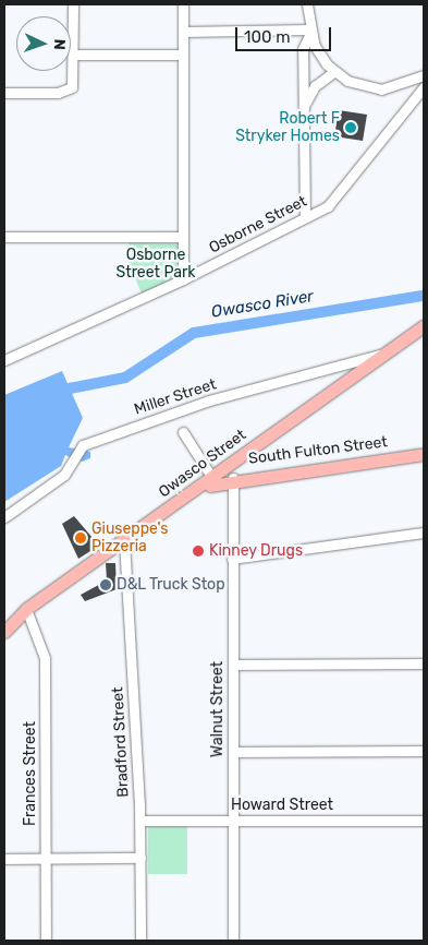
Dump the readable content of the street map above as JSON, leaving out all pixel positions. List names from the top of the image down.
{
  "streets": {
    "main road": ["South Fulton Street", "Owasco Street"],
    "street": [
      "Osborne Street",
      "Miller Street",
      "Walnut Street",
      "Bradford Street",
      "Frances Street",
      "Howard Street"
    ]
  },
  "crossings": [
    ["Miller Street", "Owasco Street"],
    ["South Fulton Street", "Owasco Street"],
    ["South Fulton Street", "Walnut Street"],
    ["Owasco Street", "Walnut Street"],
    ["Owasco Street", "Bradford Street"],
    ["Owasco Street", "Frances Street"],
    ["Walnut Street", "Howard Street"],
    ["Bradford Street", "Howard Street"]
  ],
  "water": ["Owasco River"],
  "parks": ["Osborne Street Park"],
  "places": [
    "Robert F Stryker Homes",
    "Giuseppe's Pizzeria",
    "Kinney Drugs",
    "D&L Truck Stop"
  ],
  "scale_bar": "100 m",
  "north": "right"
}
